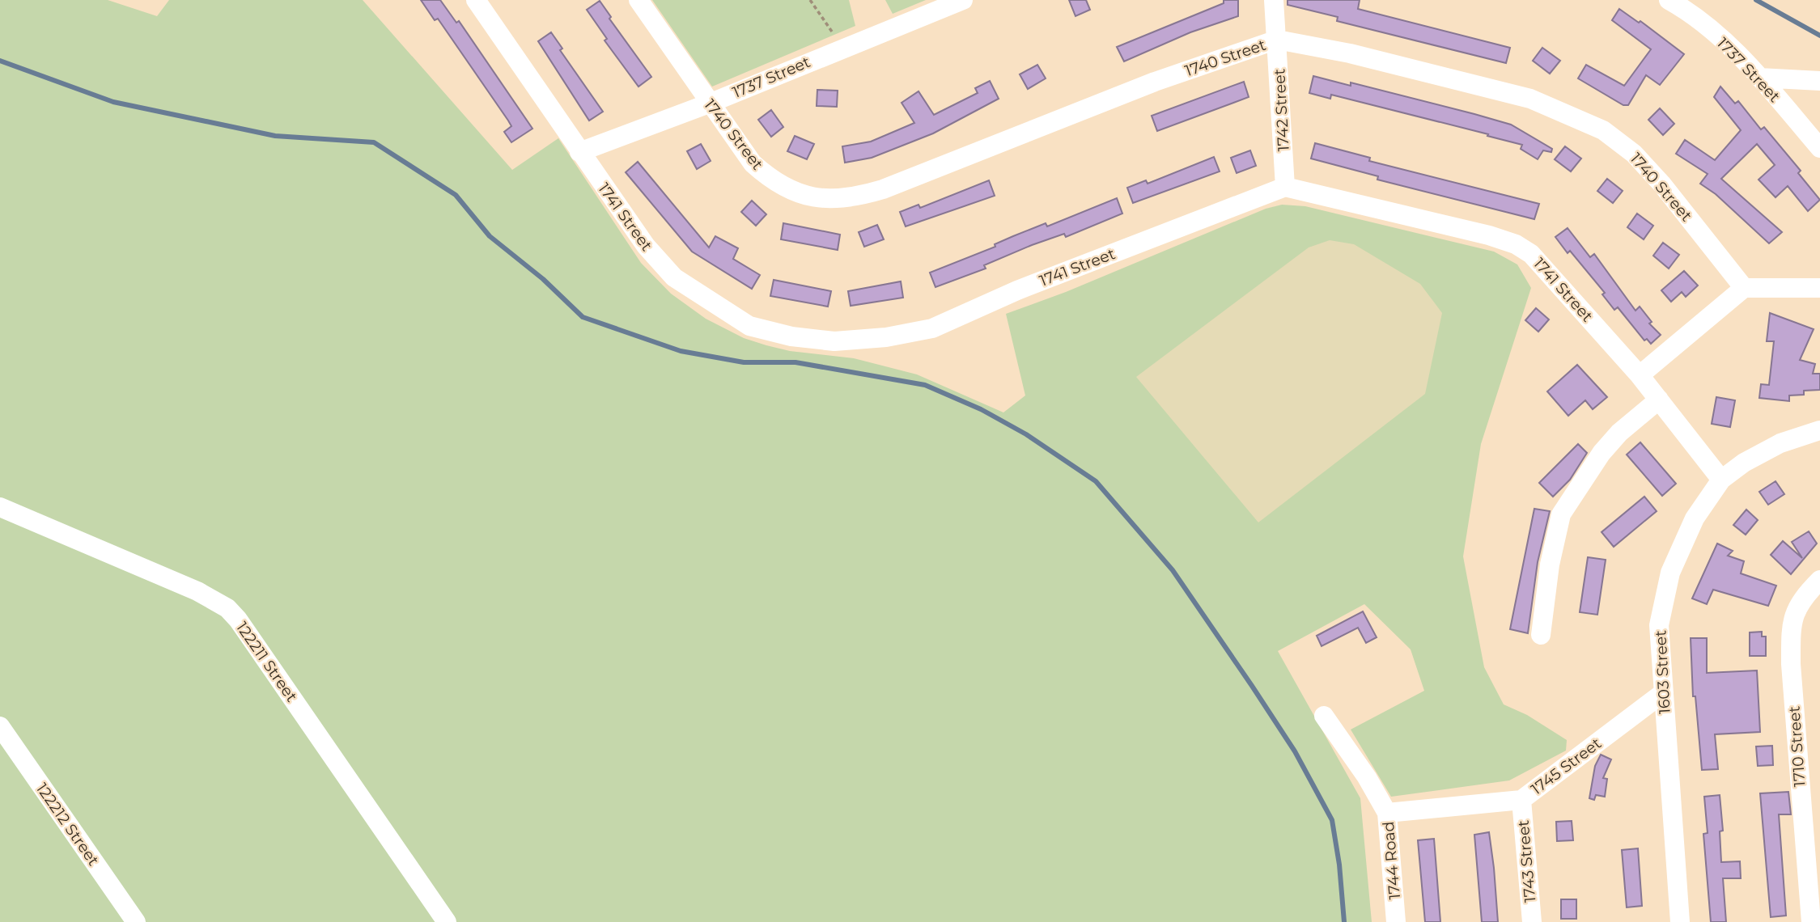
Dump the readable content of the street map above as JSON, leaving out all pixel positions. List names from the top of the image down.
{
  "streets": {
    "street": [
      "1740 Street",
      "1737 Street",
      "1742 Street",
      "1741 Street",
      "122211 Street",
      "1603 Street",
      "1710 Street",
      "1745 Street",
      "122212 Street",
      "1744 Road",
      "1743 Street"
    ]
  },
  "crossings": [
    ["1740 Street", "1737 Street"],
    ["1740 Street", "1742 Street"],
    ["1737 Street", "1741 Street"],
    ["1742 Street", "1741 Street"],
    ["1741 Street", "1603 Street"],
    ["1603 Street", "1745 Street"],
    ["1745 Street", "1744 Road"],
    ["1745 Street", "1743 Street"]
  ]
}
